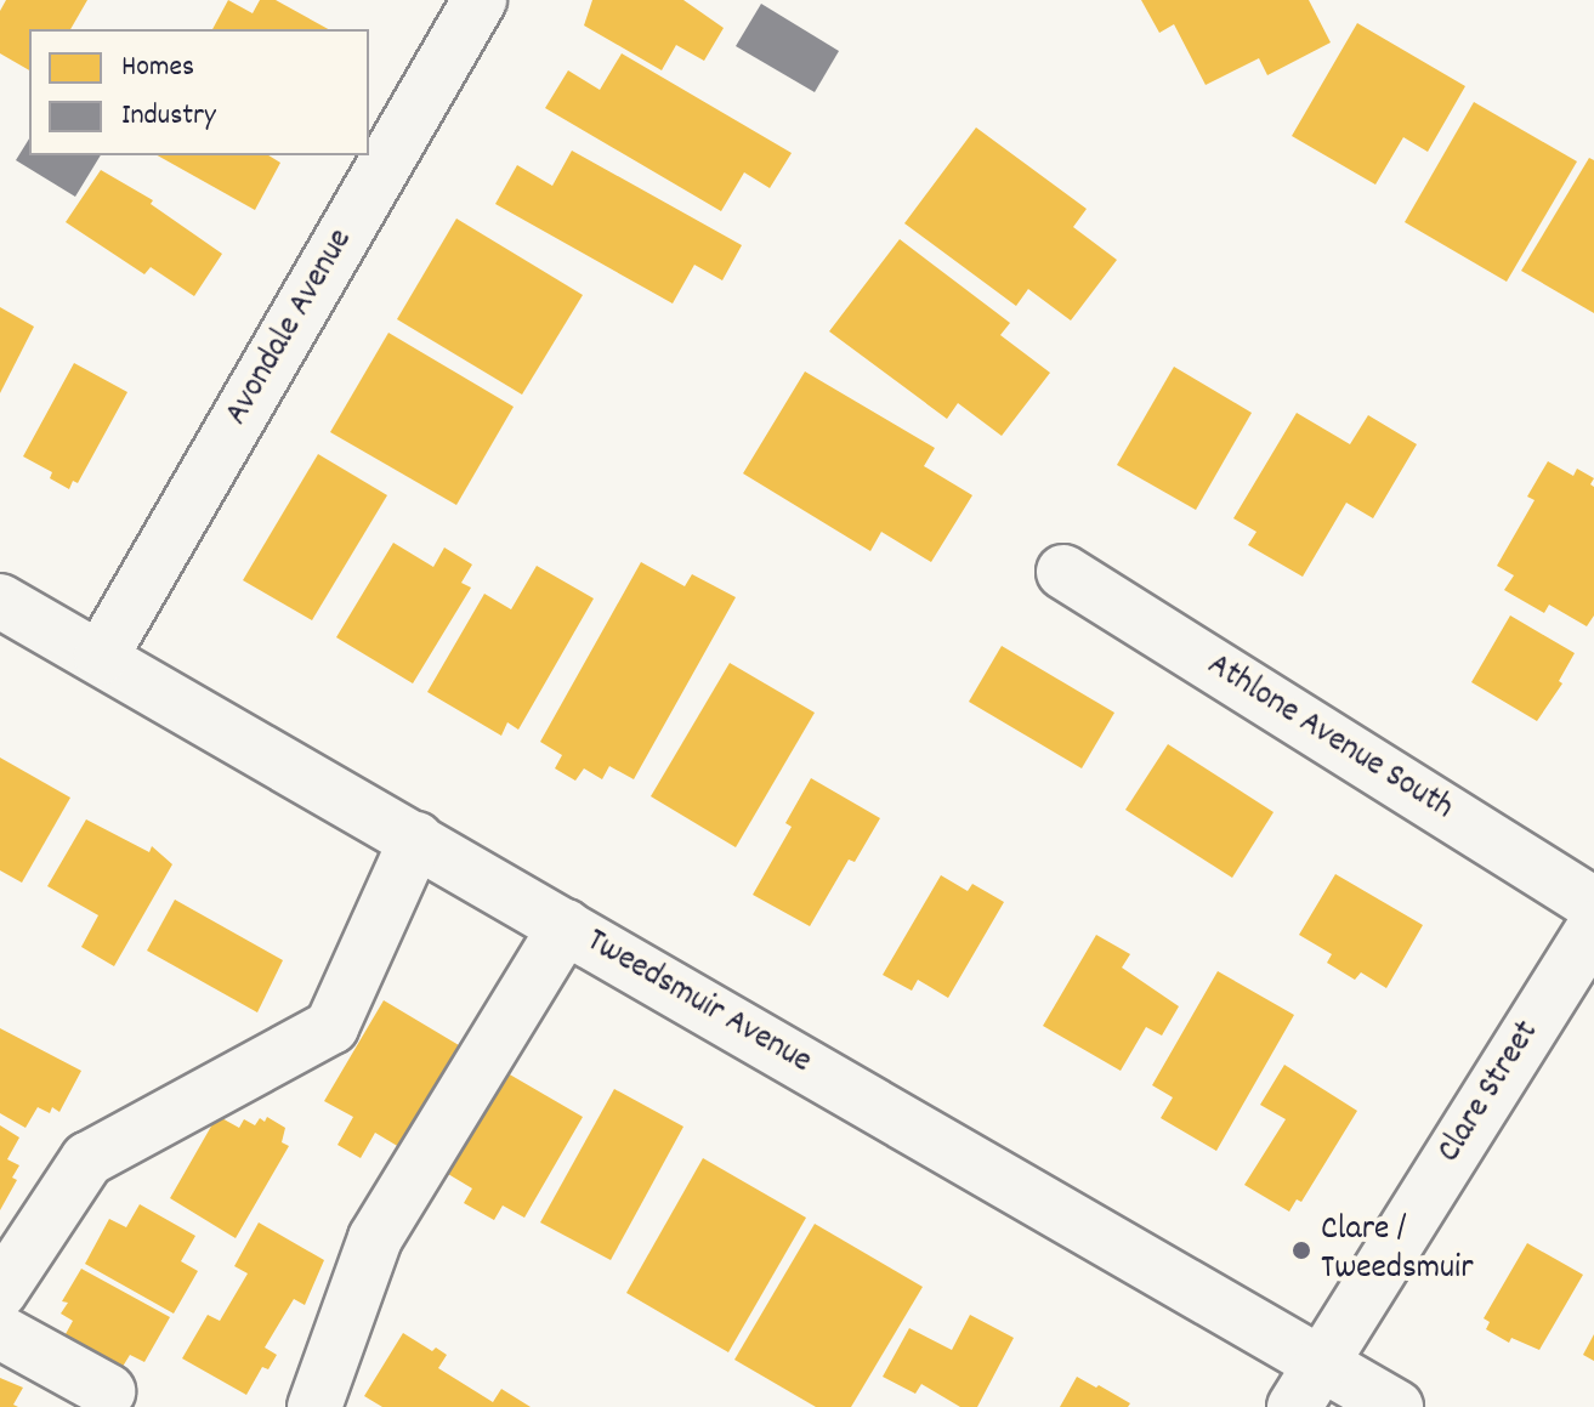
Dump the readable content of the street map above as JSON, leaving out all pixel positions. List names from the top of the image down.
{
  "streets": {
    "street": [
      "Avondale Avenue",
      "Athlone Avenue South",
      "Tweedsmuir Avenue",
      "Clare Street"
    ]
  },
  "crossings": [
    ["Avondale Avenue", "Tweedsmuir Avenue"],
    ["Tweedsmuir Avenue", "Clare Street"]
  ],
  "places": ["Clare / Tweedsmuir"],
  "legend": ["Homes", "Industry"]
}
